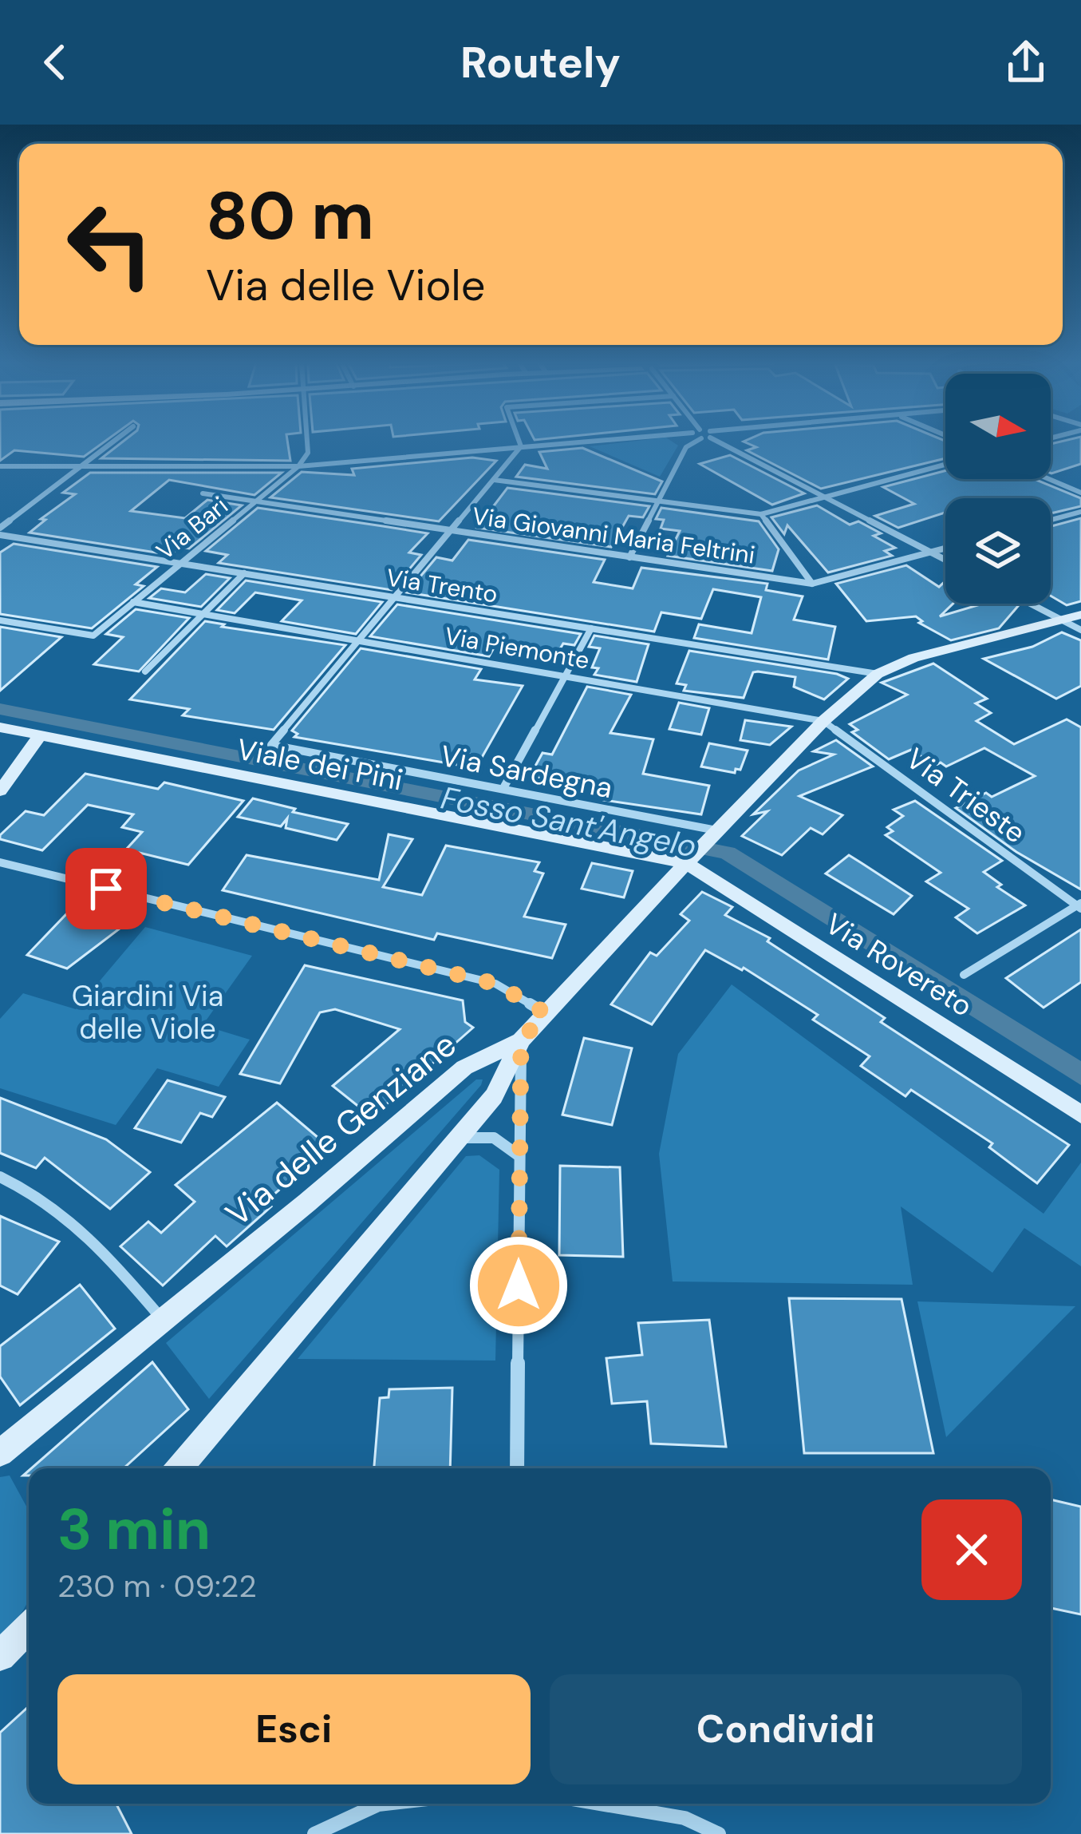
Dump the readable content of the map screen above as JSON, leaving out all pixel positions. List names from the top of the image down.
{
  "streets": {
    "street": [
      "Via Bari",
      "Via Giovanni Maria Feltrini",
      "Via Trento",
      "Via Piemonte",
      "Viale dei Pini",
      "Via Sardegna",
      "Via Trieste",
      "Via Rovereto",
      "Via delle Genziane"
    ]
  },
  "crossings": [
    ["Via Bari", "Via Giovanni Maria Feltrini"],
    ["Via Bari", "Via Trento"],
    ["Via Bari", "Via Piemonte"],
    ["Via Piemonte", "Via Sardegna"],
    ["Via Piemonte", "Via Trieste"],
    ["Viale dei Pini", "Via Rovereto"]
  ],
  "water": ["Fosso Sant'Angelo"],
  "parks": ["Giardini Via delle Viole"],
  "north": "right",
  "page": {
    "header": "Routely",
    "turn": ["80 m", "Via delle Viole"],
    "heading": ["3 min", "230 m · 09:22"],
    "buttons": ["Esci", "Condividi"]
  }
}
